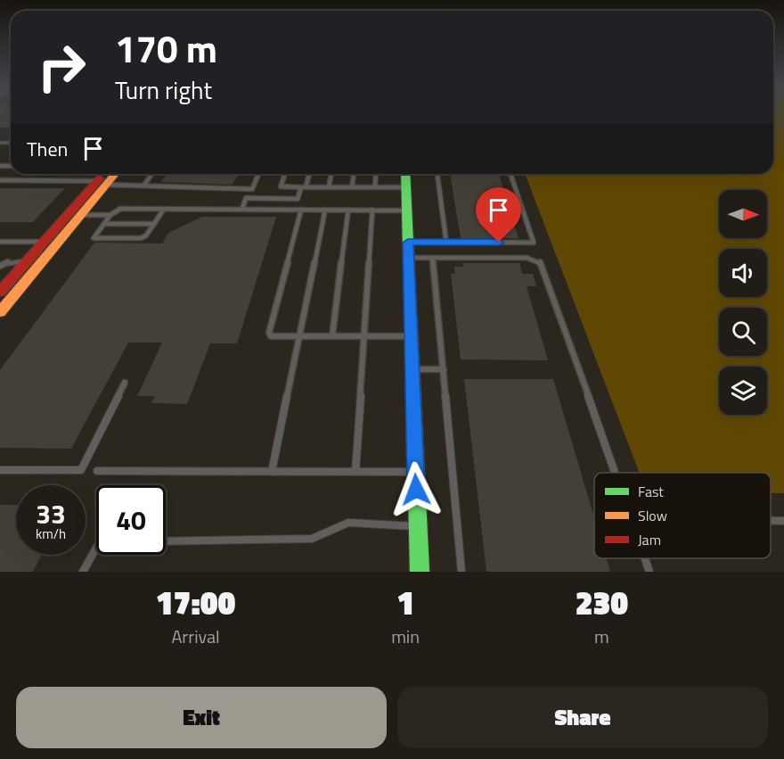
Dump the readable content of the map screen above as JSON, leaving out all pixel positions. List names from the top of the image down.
{
  "legend": ["Fast", "Slow", "Jam"],
  "north": "right",
  "page": {
    "turn": ["170 m", "Turn right"],
    "then": "Then",
    "speed": "33 km/h",
    "limit": "40",
    "eta": [
      "17:00",
      "Arrival",
      "1",
      "min",
      "230",
      "m"
    ],
    "buttons": ["Exit", "Share"]
  }
}
